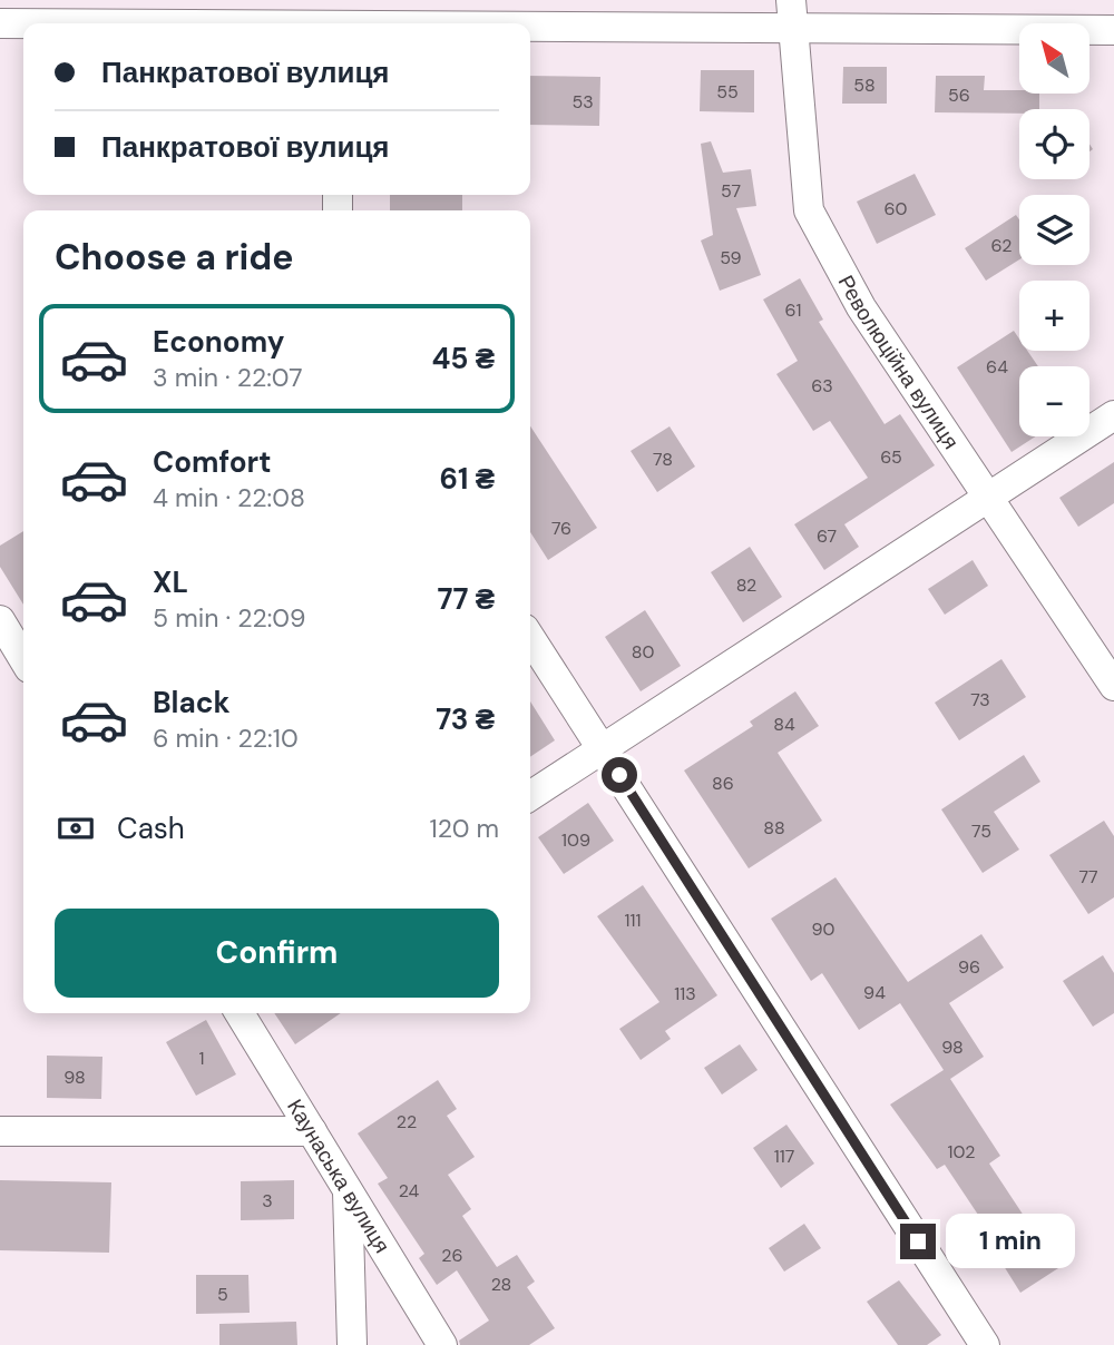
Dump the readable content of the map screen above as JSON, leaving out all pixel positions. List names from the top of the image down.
{
  "streets": {
    "street": ["Революційна вулиця", "Каунаська вулиця"]
  },
  "house_numbers": [
    "58",
    "55",
    "56",
    "53",
    "57",
    "60",
    "62",
    "59",
    "61",
    "64",
    "63",
    "65",
    "78",
    "76",
    "67",
    "82",
    "80",
    "73",
    "84",
    "86",
    "88",
    "75",
    "109",
    "77",
    "111",
    "90",
    "96",
    "94",
    "113",
    "98",
    "1",
    "98",
    "22",
    "102",
    "117",
    "24",
    "3",
    "26",
    "28",
    "5"
  ],
  "north": "top left",
  "page": {
    "map_buttons": ["+", "−"],
    "banner": ["Панкратової вулиця", "Панкратової вулиця"],
    "heading": "Choose a ride",
    "list": [
      {
        "name": "Economy",
        "note": "3 min · 22:07",
        "value": "45 ₴"
      },
      {
        "name": "Comfort",
        "note": "4 min · 22:08",
        "value": "61 ₴"
      },
      {
        "name": "XL",
        "note": "5 min · 22:09",
        "value": "77 ₴"
      },
      {
        "name": "Black",
        "note": "6 min · 22:10",
        "value": "73 ₴"
      }
    ],
    "pay": ["Cash", "120 m"],
    "buttons": "Confirm",
    "bubble": "1 min"
  }
}
